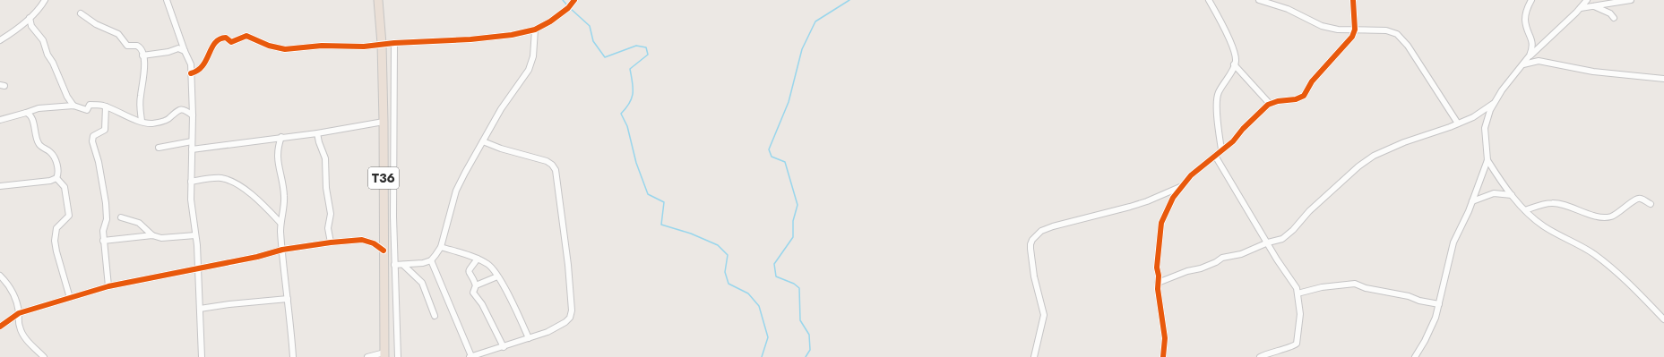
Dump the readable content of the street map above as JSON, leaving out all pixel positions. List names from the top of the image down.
{
  "streets": {
    "highway": ["T36"]
  }
}
